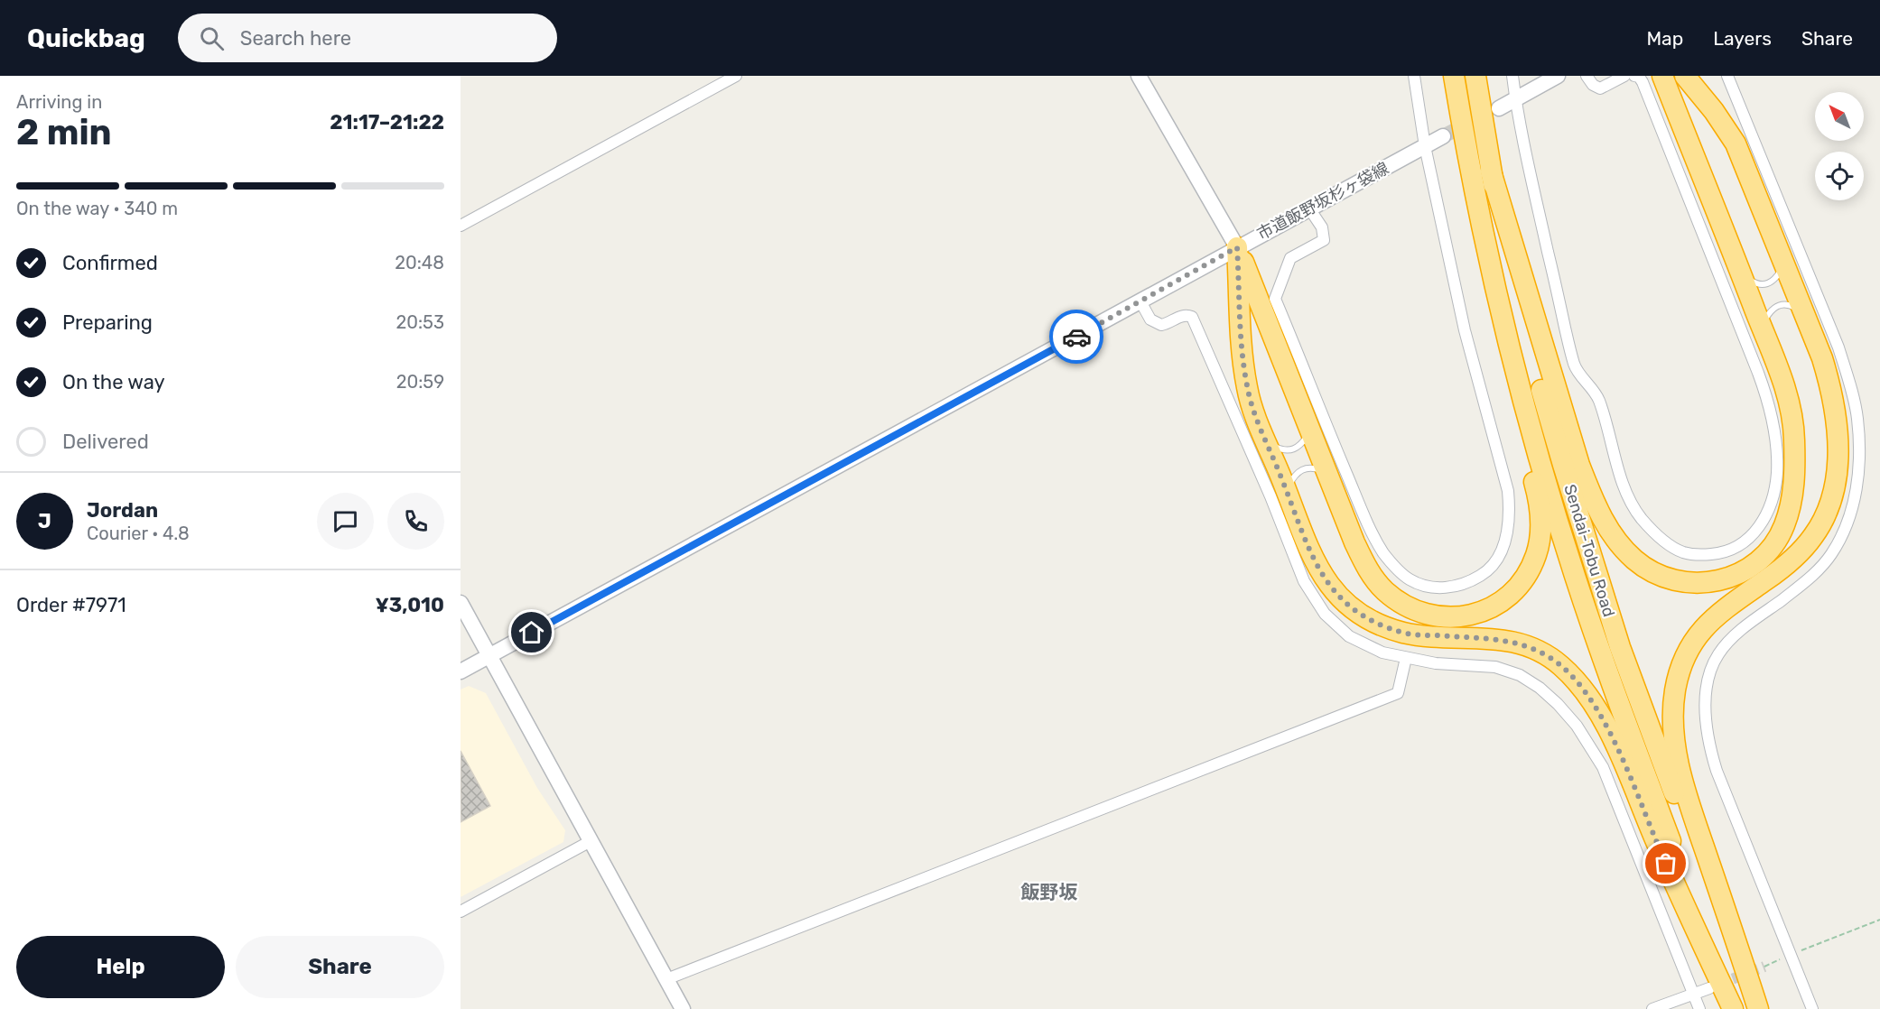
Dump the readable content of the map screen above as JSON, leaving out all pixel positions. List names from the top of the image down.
{
  "streets": {
    "highway": ["Sendai-Tobu Road"],
    "street": ["市道飯野坂杉ヶ袋線"]
  },
  "districts": ["飯野坂"],
  "north": "top left",
  "page": {
    "header": "Quickbag",
    "search": "Search here",
    "nav": ["Map", "Layers", "Share"],
    "heading": ["2 min", "Arriving in", "21:17–21:22"],
    "panel": [
      "Jordan",
      "Courier · 4.8",
      "Order #7971",
      "¥3,010"
    ],
    "bar": "On the way · 340 m",
    "list": [
      ["Confirmed", "20:48"],
      ["Preparing", "20:53"],
      ["On the way", "20:59"],
      "Delivered"
    ],
    "round": "J",
    "buttons": ["Help", "Share"]
  }
}
